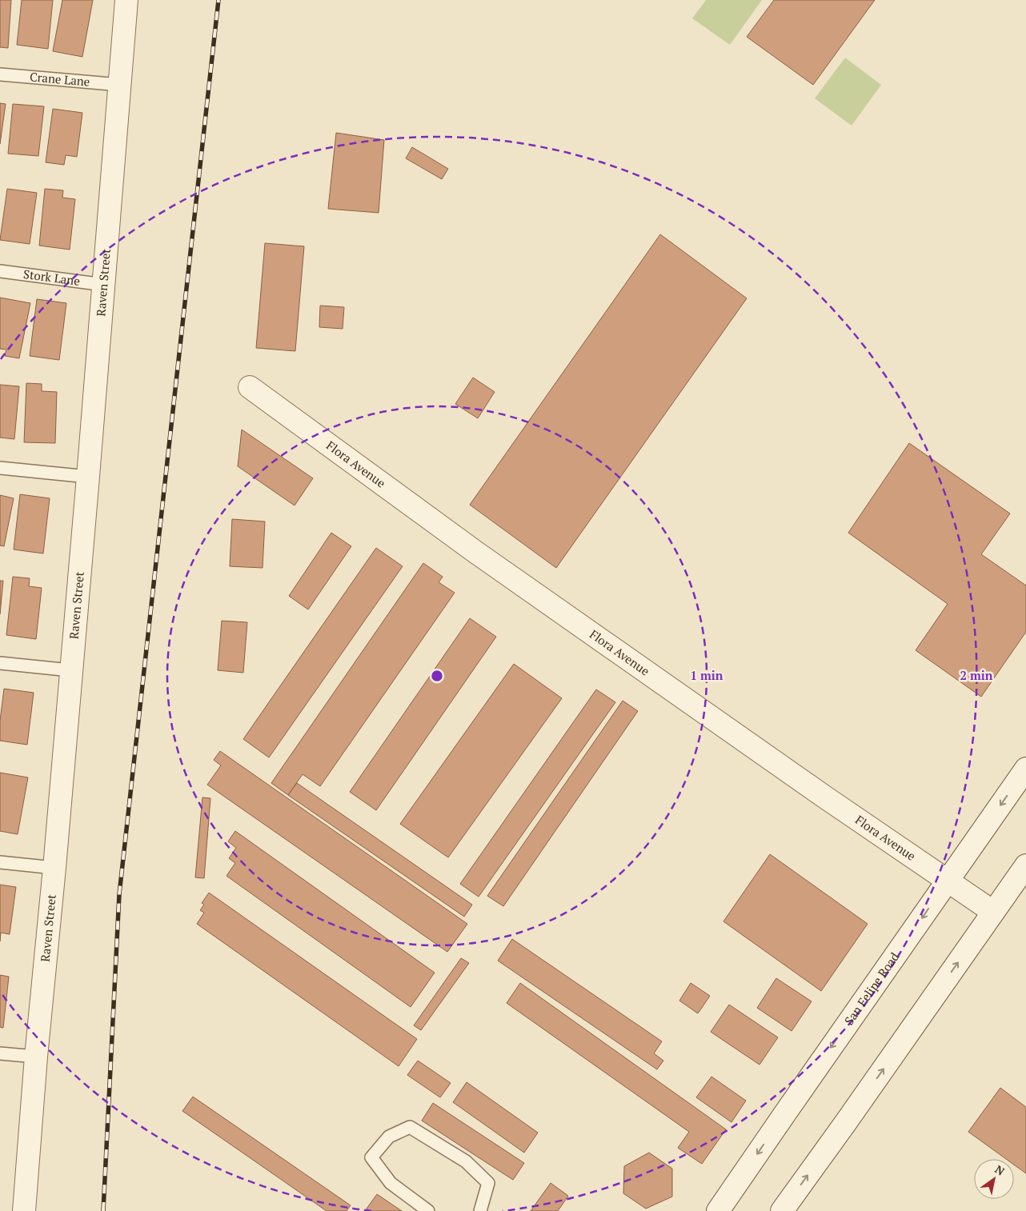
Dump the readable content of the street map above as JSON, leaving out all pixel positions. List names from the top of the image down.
{
  "streets": {
    "street": ["Raven Street", "Flora Avenue", "San Felipe Road"],
    "lane": ["Crane Lane", "Stork Lane"]
  },
  "crossings": [
    ["Crane Lane", "Raven Street"],
    ["Stork Lane", "Raven Street"],
    ["Flora Avenue", "San Felipe Road"]
  ],
  "north": "top right",
  "rings": ["1 min", "2 min"]
}
